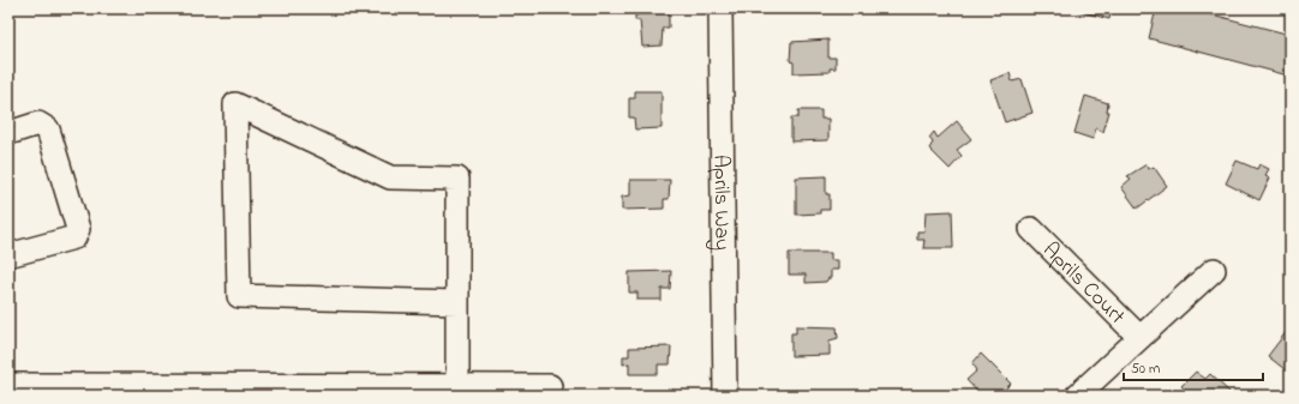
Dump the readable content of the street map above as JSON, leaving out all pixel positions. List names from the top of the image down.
{
  "streets": {
    "street": ["Aprils Way", "Aprils Court"]
  },
  "scale_bar": "50 m"
}
